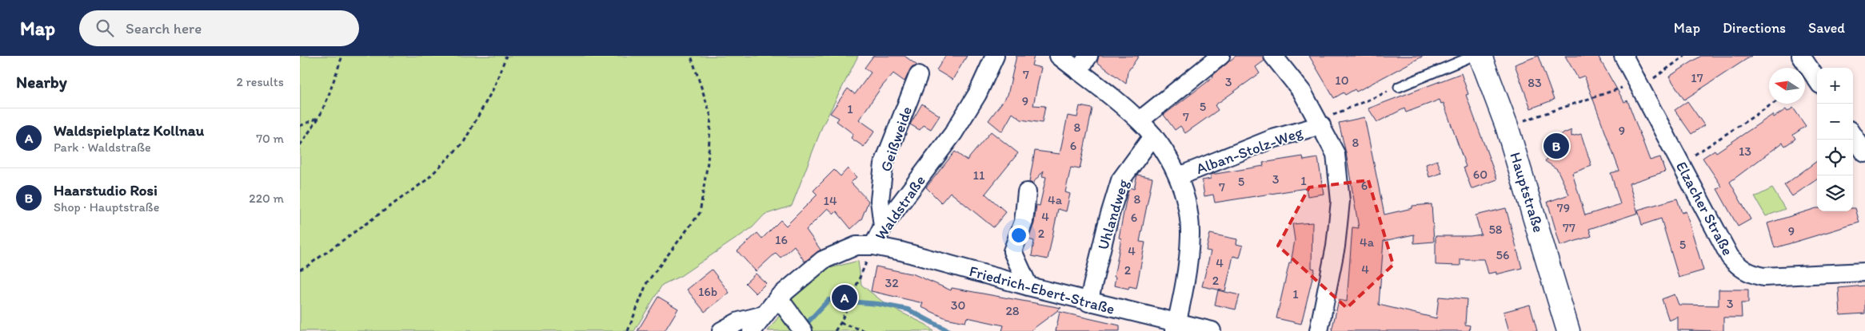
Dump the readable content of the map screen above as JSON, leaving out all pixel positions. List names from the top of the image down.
{
  "streets": {
    "street": [
      "Geißweide",
      "Alban-Stolz-Weg",
      "Hauptstraße",
      "Waldstraße",
      "Elzacher Straße",
      "Uhlandweg",
      "Friedrich-Ebert-Straße"
    ]
  },
  "crossings": [
    ["Geißweide", "Waldstraße"],
    ["Waldstraße", "Friedrich-Ebert-Straße"],
    ["Uhlandweg", "Friedrich-Ebert-Straße"]
  ],
  "house_numbers": [
    "7",
    "17",
    "10",
    "3",
    "83",
    "9",
    "5",
    "1",
    "7",
    "8",
    "9",
    "8",
    "6",
    "13",
    "60",
    "11",
    "3",
    "1",
    "5",
    "6",
    "7",
    "8",
    "4a",
    "14",
    "79",
    "4",
    "6",
    "77",
    "58",
    "9",
    "2",
    "16",
    "4a",
    "5",
    "4",
    "56",
    "4",
    "4",
    "2",
    "2",
    "32",
    "16b",
    "1",
    "3",
    "30",
    "28"
  ],
  "north": "left",
  "page": {
    "header": "Map",
    "search": "Search here",
    "nav": ["Map", "Directions", "Saved"],
    "heading": ["Nearby", "2 results"],
    "map_buttons": ["+", "−"],
    "list": [
      {
        "mark": "A",
        "name": "Waldspielplatz Kollnau",
        "note": "Park · Waldstraße",
        "value": "70 m"
      },
      {
        "mark": "B",
        "name": "Haarstudio Rosi",
        "note": "Shop · Hauptstraße",
        "value": "220 m"
      }
    ],
    "pins": ["B", "A"]
  }
}
